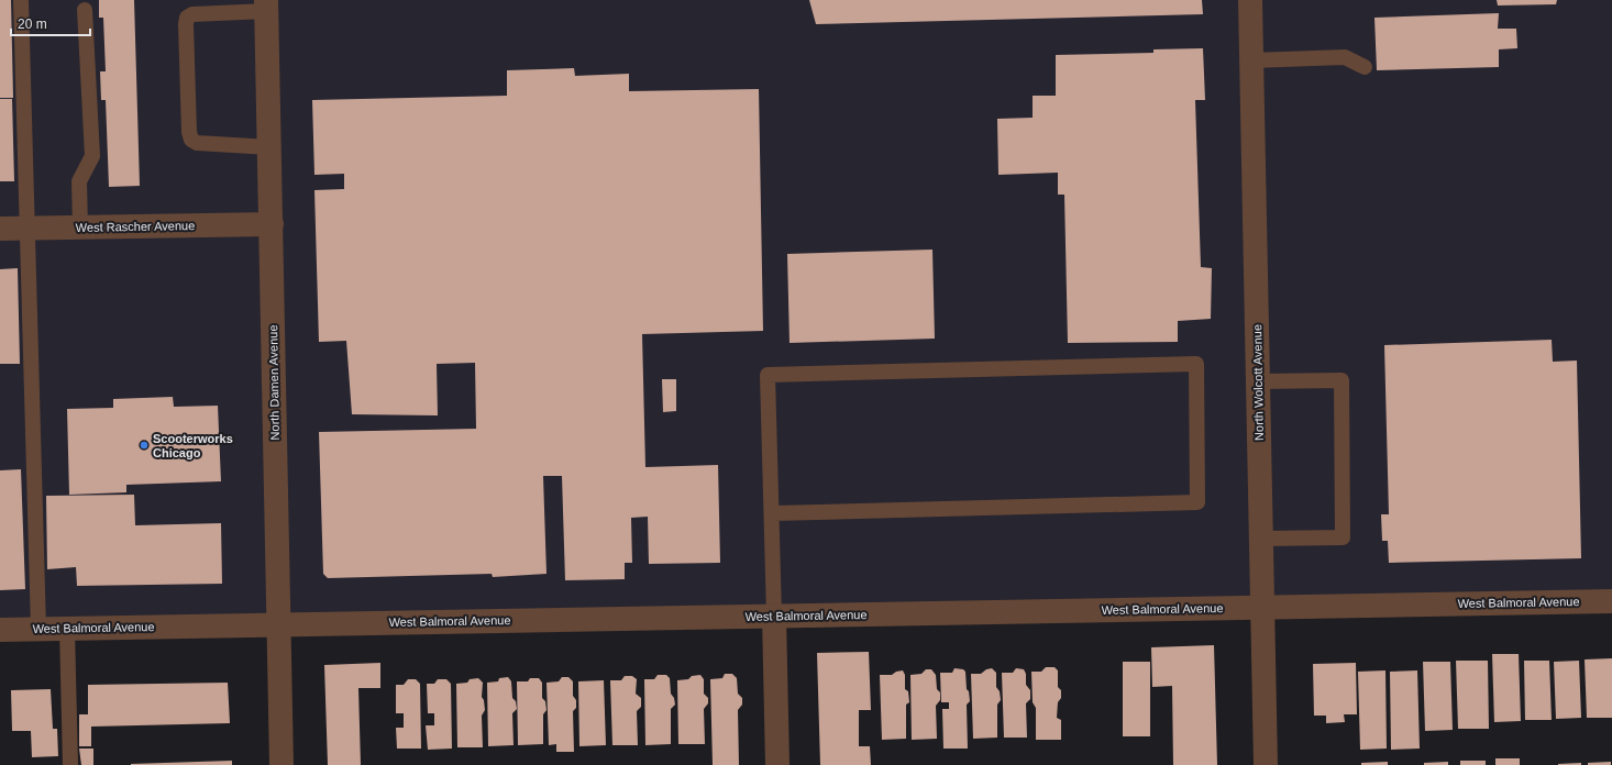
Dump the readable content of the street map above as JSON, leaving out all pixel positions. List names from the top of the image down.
{
  "streets": {
    "street": [
      "West Rascher Avenue",
      "North Damen Avenue",
      "North Wolcott Avenue",
      "West Balmoral Avenue"
    ]
  },
  "crossings": [
    ["West Rascher Avenue", "North Damen Avenue"],
    ["North Damen Avenue", "West Balmoral Avenue"],
    ["North Wolcott Avenue", "West Balmoral Avenue"]
  ],
  "places": ["Scooterworks Chicago"],
  "scale_bar": "20 m"
}
